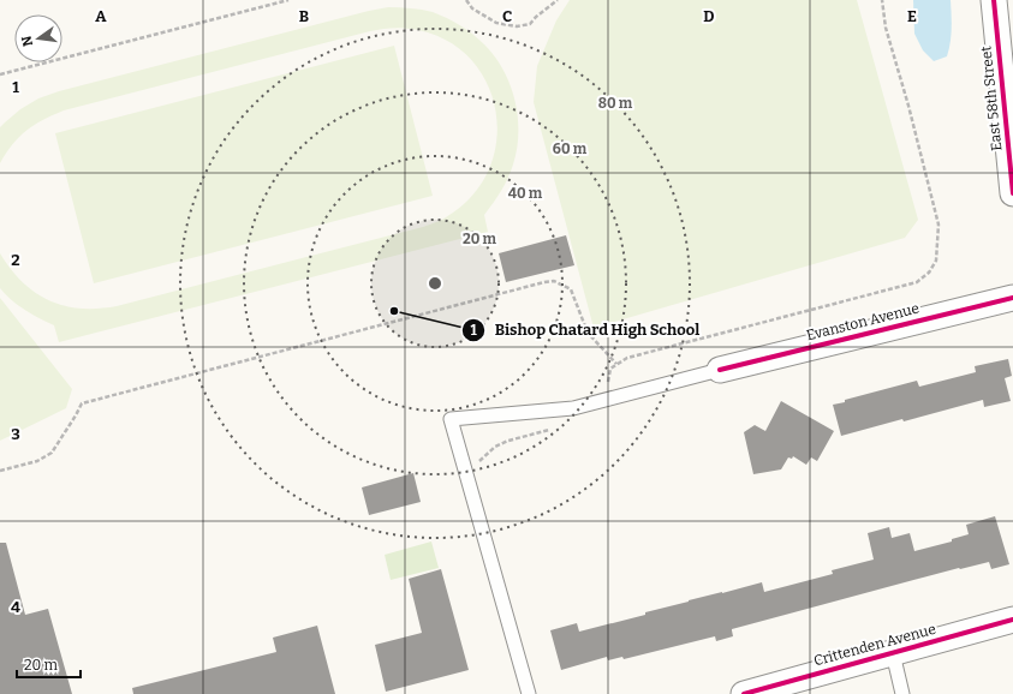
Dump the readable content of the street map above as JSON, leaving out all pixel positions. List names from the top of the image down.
{
  "streets": {
    "street": ["East 58th Street", "Evanston Avenue", "Crittenden Avenue"]
  },
  "places": ["Bishop Chatard High School"],
  "scale_bar": "20 m",
  "north": "left",
  "grid": {
    "columns": [
      "A",
      "B",
      "C",
      "D",
      "E"
    ],
    "rows": [
      "1",
      "2",
      "3",
      "4"
    ]
  },
  "rings": [
    "80 m",
    "60 m",
    "40 m",
    "20 m"
  ]
}
